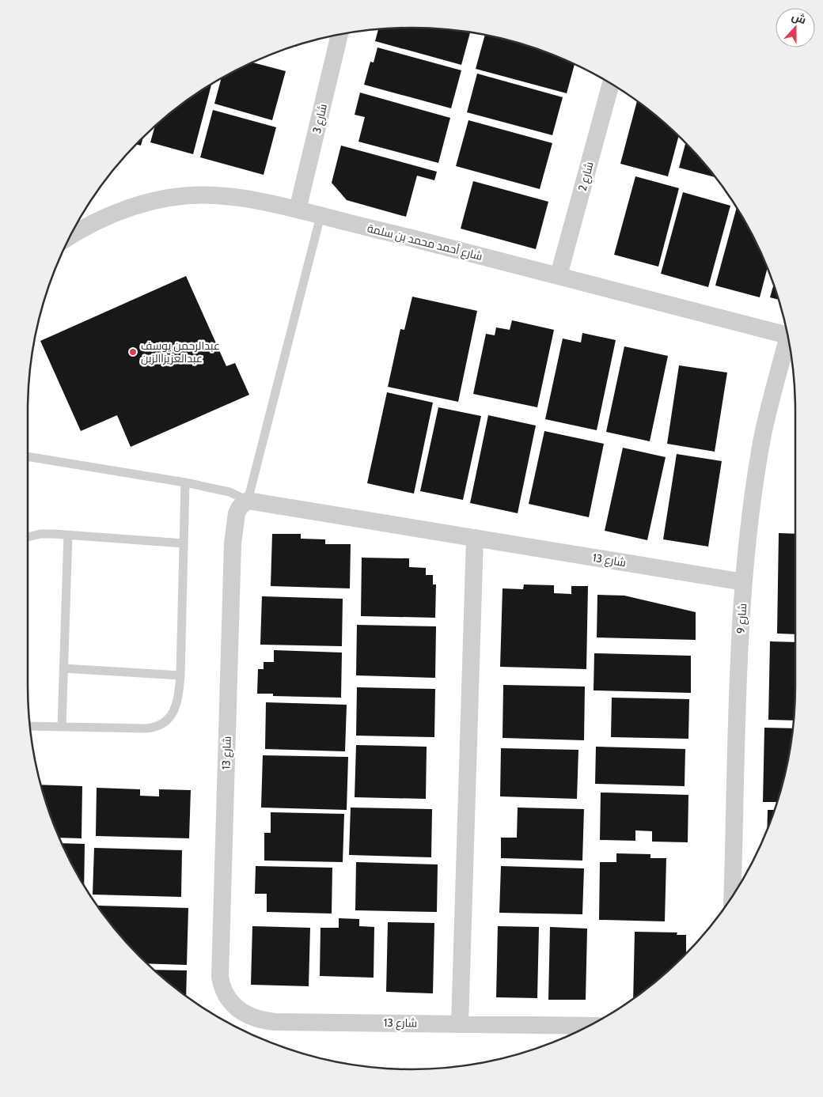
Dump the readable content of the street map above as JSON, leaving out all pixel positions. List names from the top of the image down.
{
  "streets": {
    "street": [
      "شارع 3",
      "شارع 2",
      "شارع أحمد محمد بن سلمة",
      "شارع 13",
      "شارع 9"
    ]
  },
  "crossings": [
    ["شارع 3", "شارع أحمد محمد بن سلمة"],
    ["شارع 2", "شارع أحمد محمد بن سلمة"],
    ["شارع 13", "شارع 9"]
  ],
  "places": ["عبدالرحمن يوسف عبدالعزيز الزبن"],
  "north": "top"
}
